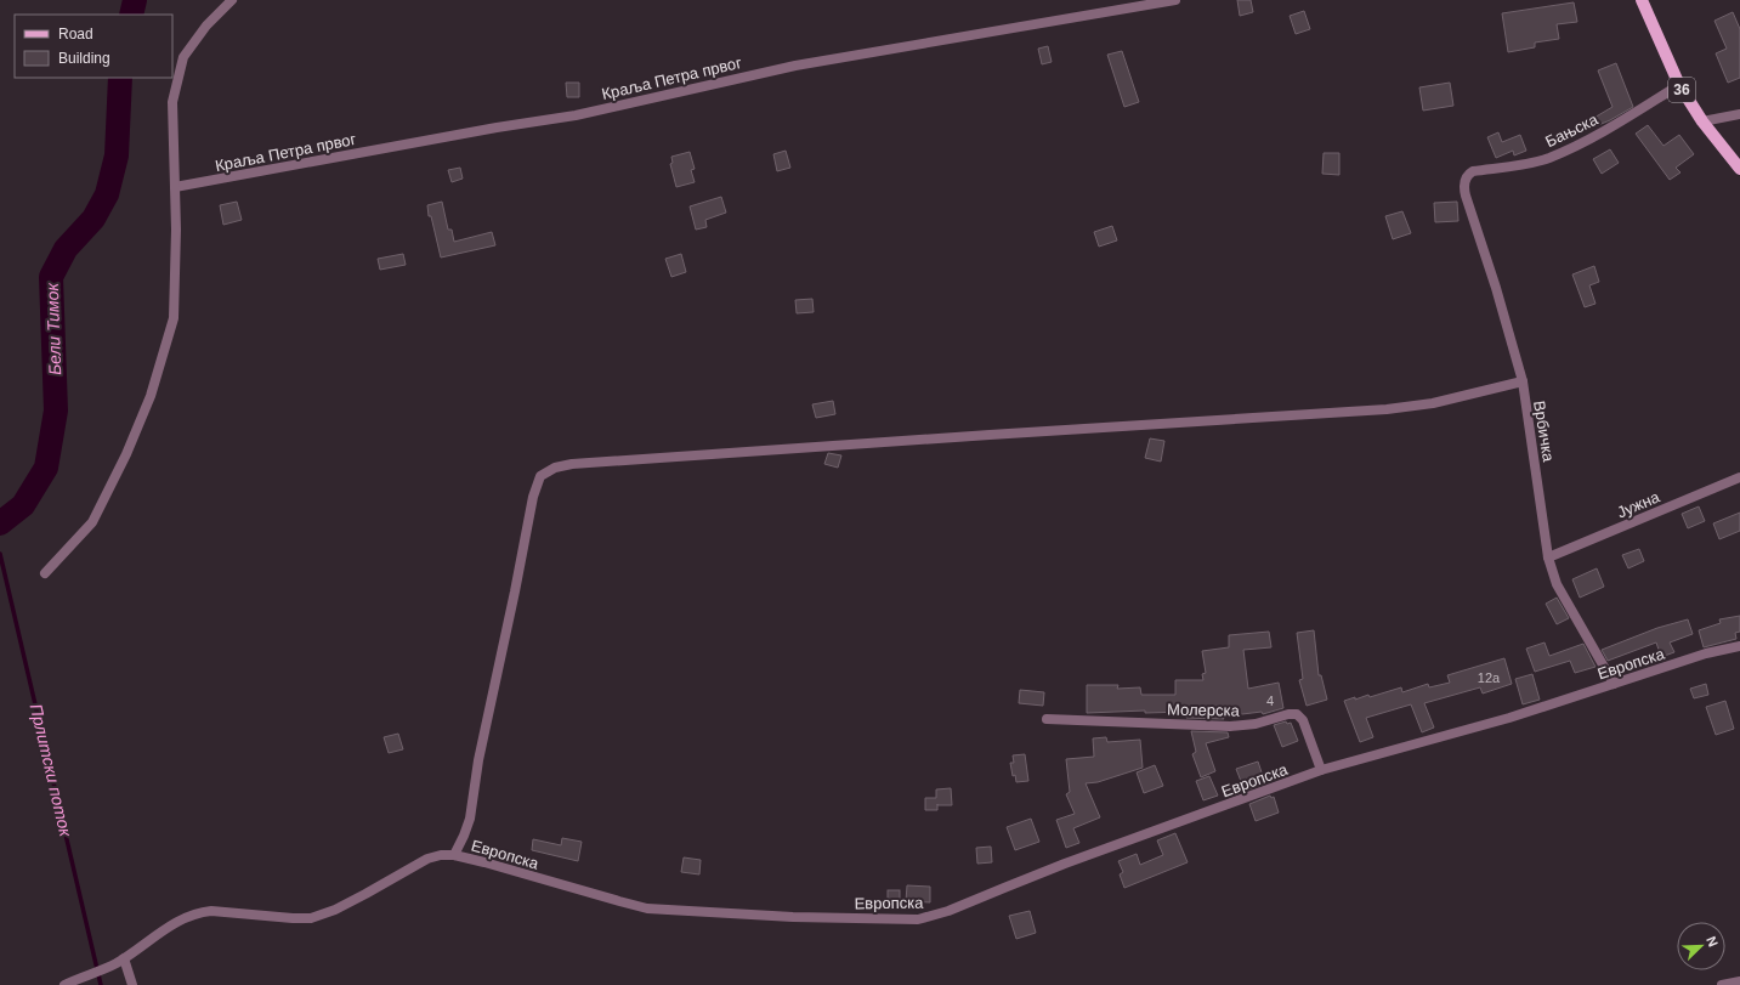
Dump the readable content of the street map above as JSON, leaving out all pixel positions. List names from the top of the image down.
{
  "streets": {
    "main road": ["36"],
    "street": [
      "Краља Петра првог",
      "Бањска",
      "Врбичка",
      "Јужна",
      "Европска",
      "Молерска"
    ]
  },
  "crossings": [
    ["36", "Бањска"],
    ["Бањска", "Врбичка"],
    ["Врбичка", "Јужна"],
    ["Врбичка", "Европска"],
    ["Европска", "Молерска"]
  ],
  "water": ["Бели Тимок", "Прлитски поток"],
  "house_numbers": ["12a", "4"],
  "legend": ["Road", "Building"],
  "north": "top right"
}
